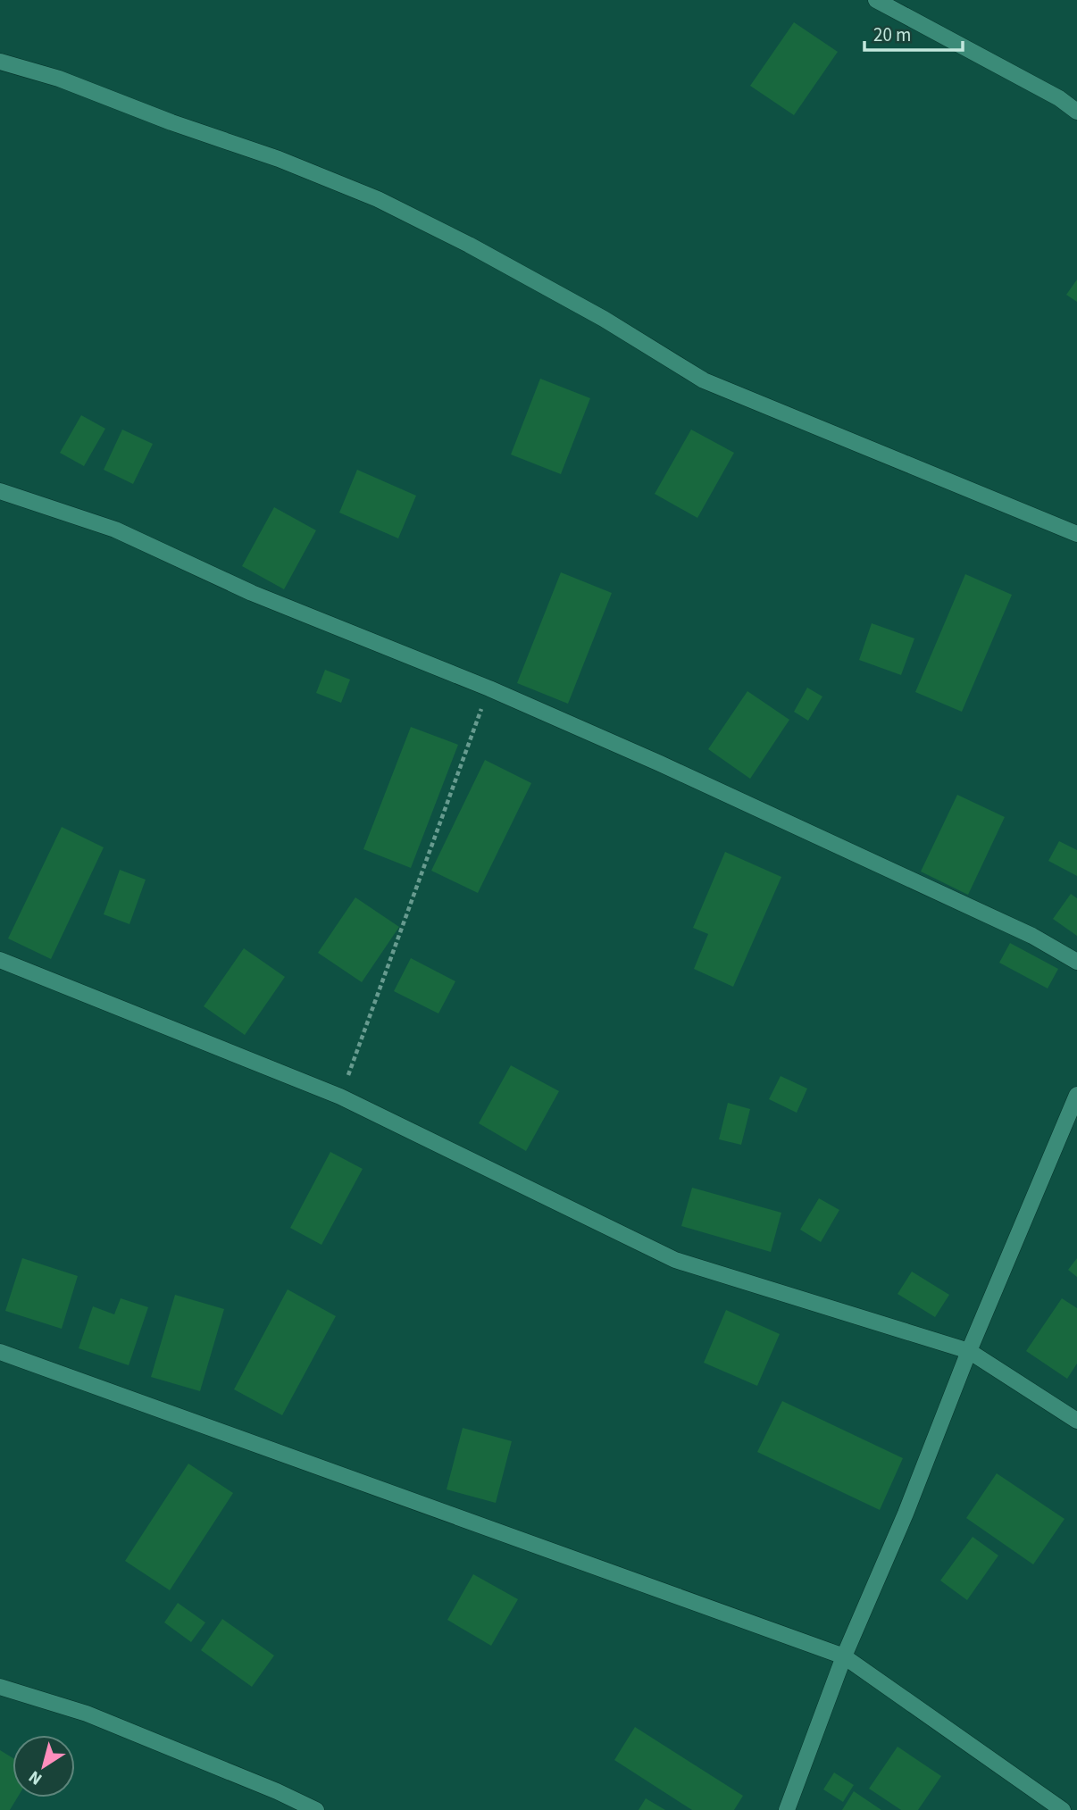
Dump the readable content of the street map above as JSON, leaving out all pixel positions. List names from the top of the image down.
{
  "scale_bar": "20 m",
  "north": "bottom left"
}
